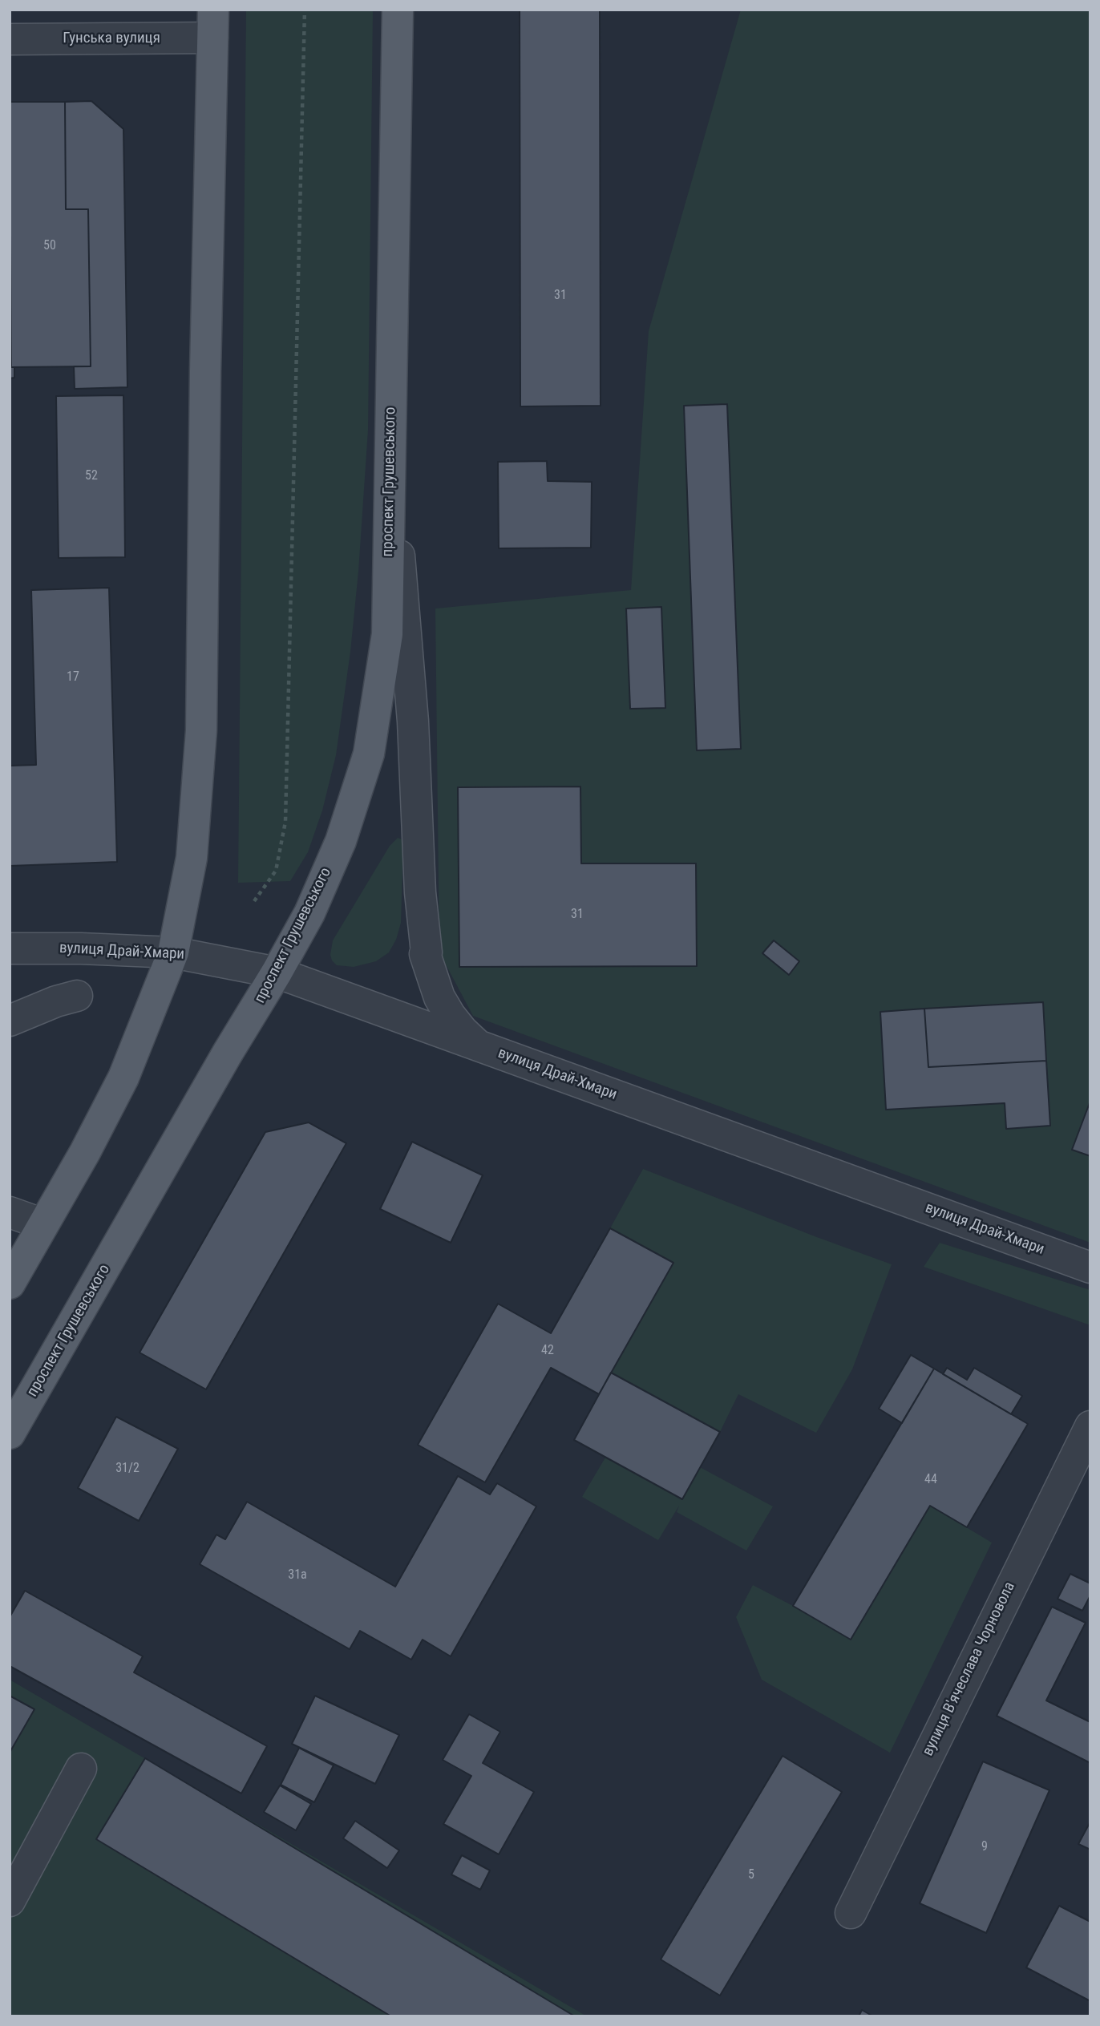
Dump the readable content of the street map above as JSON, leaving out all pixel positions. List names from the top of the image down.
{
  "streets": {
    "main road": ["проспект Грушевського"],
    "street": ["Гунська вулиця", "вулиця Драй-Хмари", "вулиця В'ячеслава Чорновола"]
  },
  "crossings": [
    ["проспект Грушевського", "вулиця Драй-Хмари"]
  ],
  "house_numbers": [
    "50",
    "31",
    "52",
    "17",
    "31",
    "42",
    "31/2",
    "44",
    "31а",
    "9",
    "5"
  ]
}
